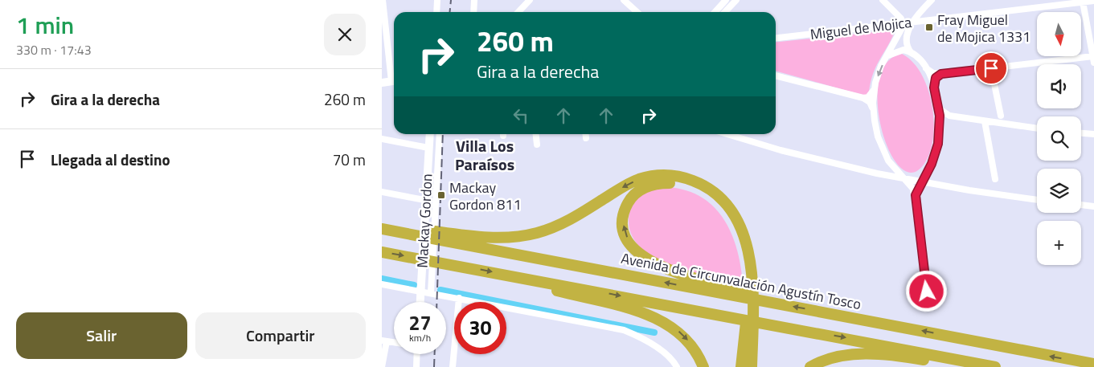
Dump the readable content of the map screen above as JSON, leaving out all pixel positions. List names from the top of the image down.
{
  "streets": {
    "highway": ["Avenida de Circunvalación Agustín Tosco"],
    "main road": ["Mackay Gordon"],
    "street": ["Miguel de Mojica"]
  },
  "districts": ["Villa Los Paraísos"],
  "places": {
    "transit": ["Fray Miguel de Mojica 1331", "Mackay Gordon 811"]
  },
  "north": "bottom",
  "page": {
    "heading": ["1 min", "330 m · 17:43"],
    "map_buttons": "+",
    "turn": ["260 m", "Gira a la derecha"],
    "list": [
      {
        "name": "Gira a la derecha",
        "value": "260 m"
      },
      {
        "name": "Llegada al destino",
        "value": "70 m"
      }
    ],
    "speed": "27 km/h",
    "limit": "30",
    "buttons": ["Salir", "Compartir"]
  }
}
